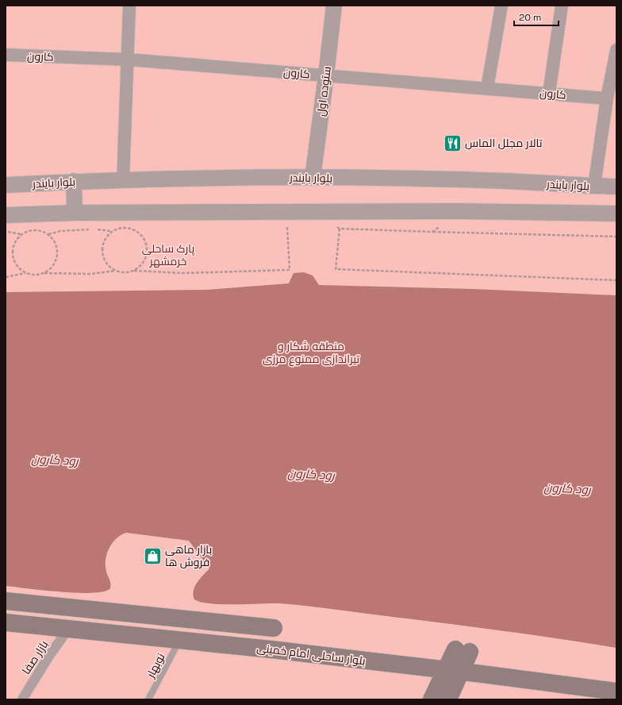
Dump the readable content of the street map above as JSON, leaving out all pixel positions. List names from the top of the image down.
{
  "streets": {
    "main road": ["بلوار ساحلی امام خمینی"],
    "street": [
      "کارون",
      "ستوده اول",
      "بلوار بایندر",
      "بازار صفا"
    ],
    "lane": ["نوبهار"]
  },
  "crossings": [
    ["کارون", "ستوده اول"],
    ["ستوده اول", "بلوار بایندر"],
    ["بلوار ساحلی امام خمینی", "بازار صفا"],
    ["بلوار ساحلی امام خمینی", "نوبهار"]
  ],
  "water": ["رود کارون"],
  "parks": ["پارک ساحلی خرمشهر", "منطقه شکار و تیراندازی ممنوع مرزی"],
  "places": {
    "restaurant": ["تالار مجلل الماس"],
    "shop": ["بازار ماهی فروش ها"]
  },
  "scale_bar": "20 m"
}
